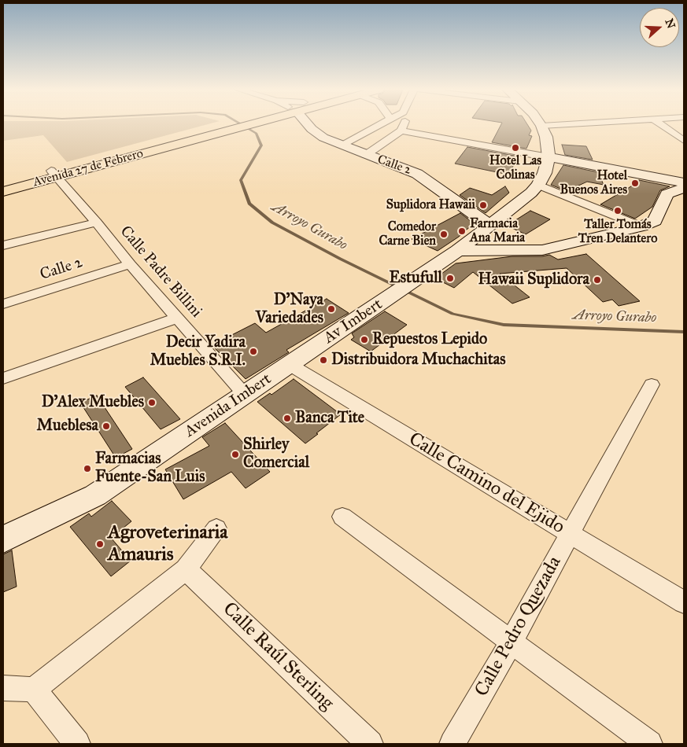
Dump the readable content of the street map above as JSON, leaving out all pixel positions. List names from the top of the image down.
{
  "streets": {
    "main road": [
      "Calle 2",
      "Avenida 27 de Febrero",
      "Av Imbert",
      "Avenida Imbert"
    ],
    "street": [
      "Calle Padre Billini",
      "Calle Camino del Ejido",
      "Calle Pedro Quezada",
      "Calle Raúl Sterling"
    ]
  },
  "crossings": [
    ["Calle 2", "Calle Padre Billini"],
    ["Avenida 27 de Febrero", "Calle Padre Billini"],
    ["Calle Padre Billini", "Avenida Imbert"],
    ["Av Imbert", "Avenida Imbert"],
    ["Av Imbert", "Calle Camino del Ejido"],
    ["Avenida Imbert", "Calle Camino del Ejido"],
    ["Calle Camino del Ejido", "Calle Pedro Quezada"]
  ],
  "water": ["Arroyo Gurabo"],
  "places": [
    "Hotel Las Colinas",
    "Hotel Buenos Aires",
    "Suplidora Hawaii",
    "Taller Tomás Tren Delantero",
    "Farmacia Ana Maria",
    "Comedor Carne Bien",
    "Estufull",
    "Hawaii Suplidora",
    "D'Naya Variedades",
    "Repuestos Lepido",
    "Decir Yadira Muebles S.R.I.",
    "Distribuidora Muchachitas",
    "D'Alex Muebles",
    "Banca Tite",
    "Mueblesa",
    "Shirley Comercial",
    "Farmacias Fuente-San Luis",
    "Agroveterinaria Amauris"
  ],
  "north": "right"
}
